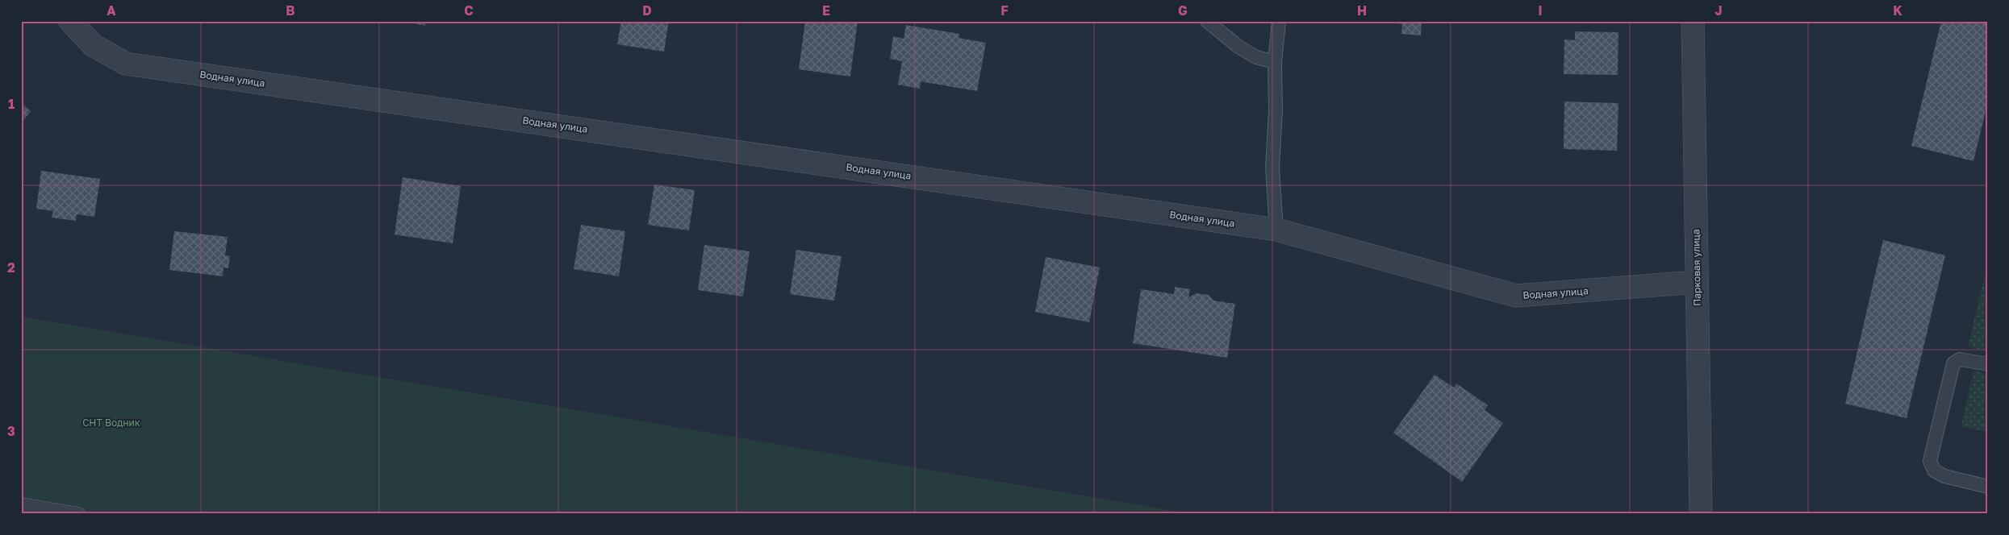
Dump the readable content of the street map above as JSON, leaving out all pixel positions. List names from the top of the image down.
{
  "streets": {
    "street": ["Водная улица", "Парковая улица"]
  },
  "crossings": [
    ["Водная улица", "Парковая улица"]
  ],
  "parks": ["СНТ Водник"],
  "grid": {
    "columns": [
      "A",
      "B",
      "C",
      "D",
      "E",
      "F",
      "G",
      "H",
      "I",
      "J",
      "K"
    ],
    "rows": ["1", "2", "3"]
  }
}
